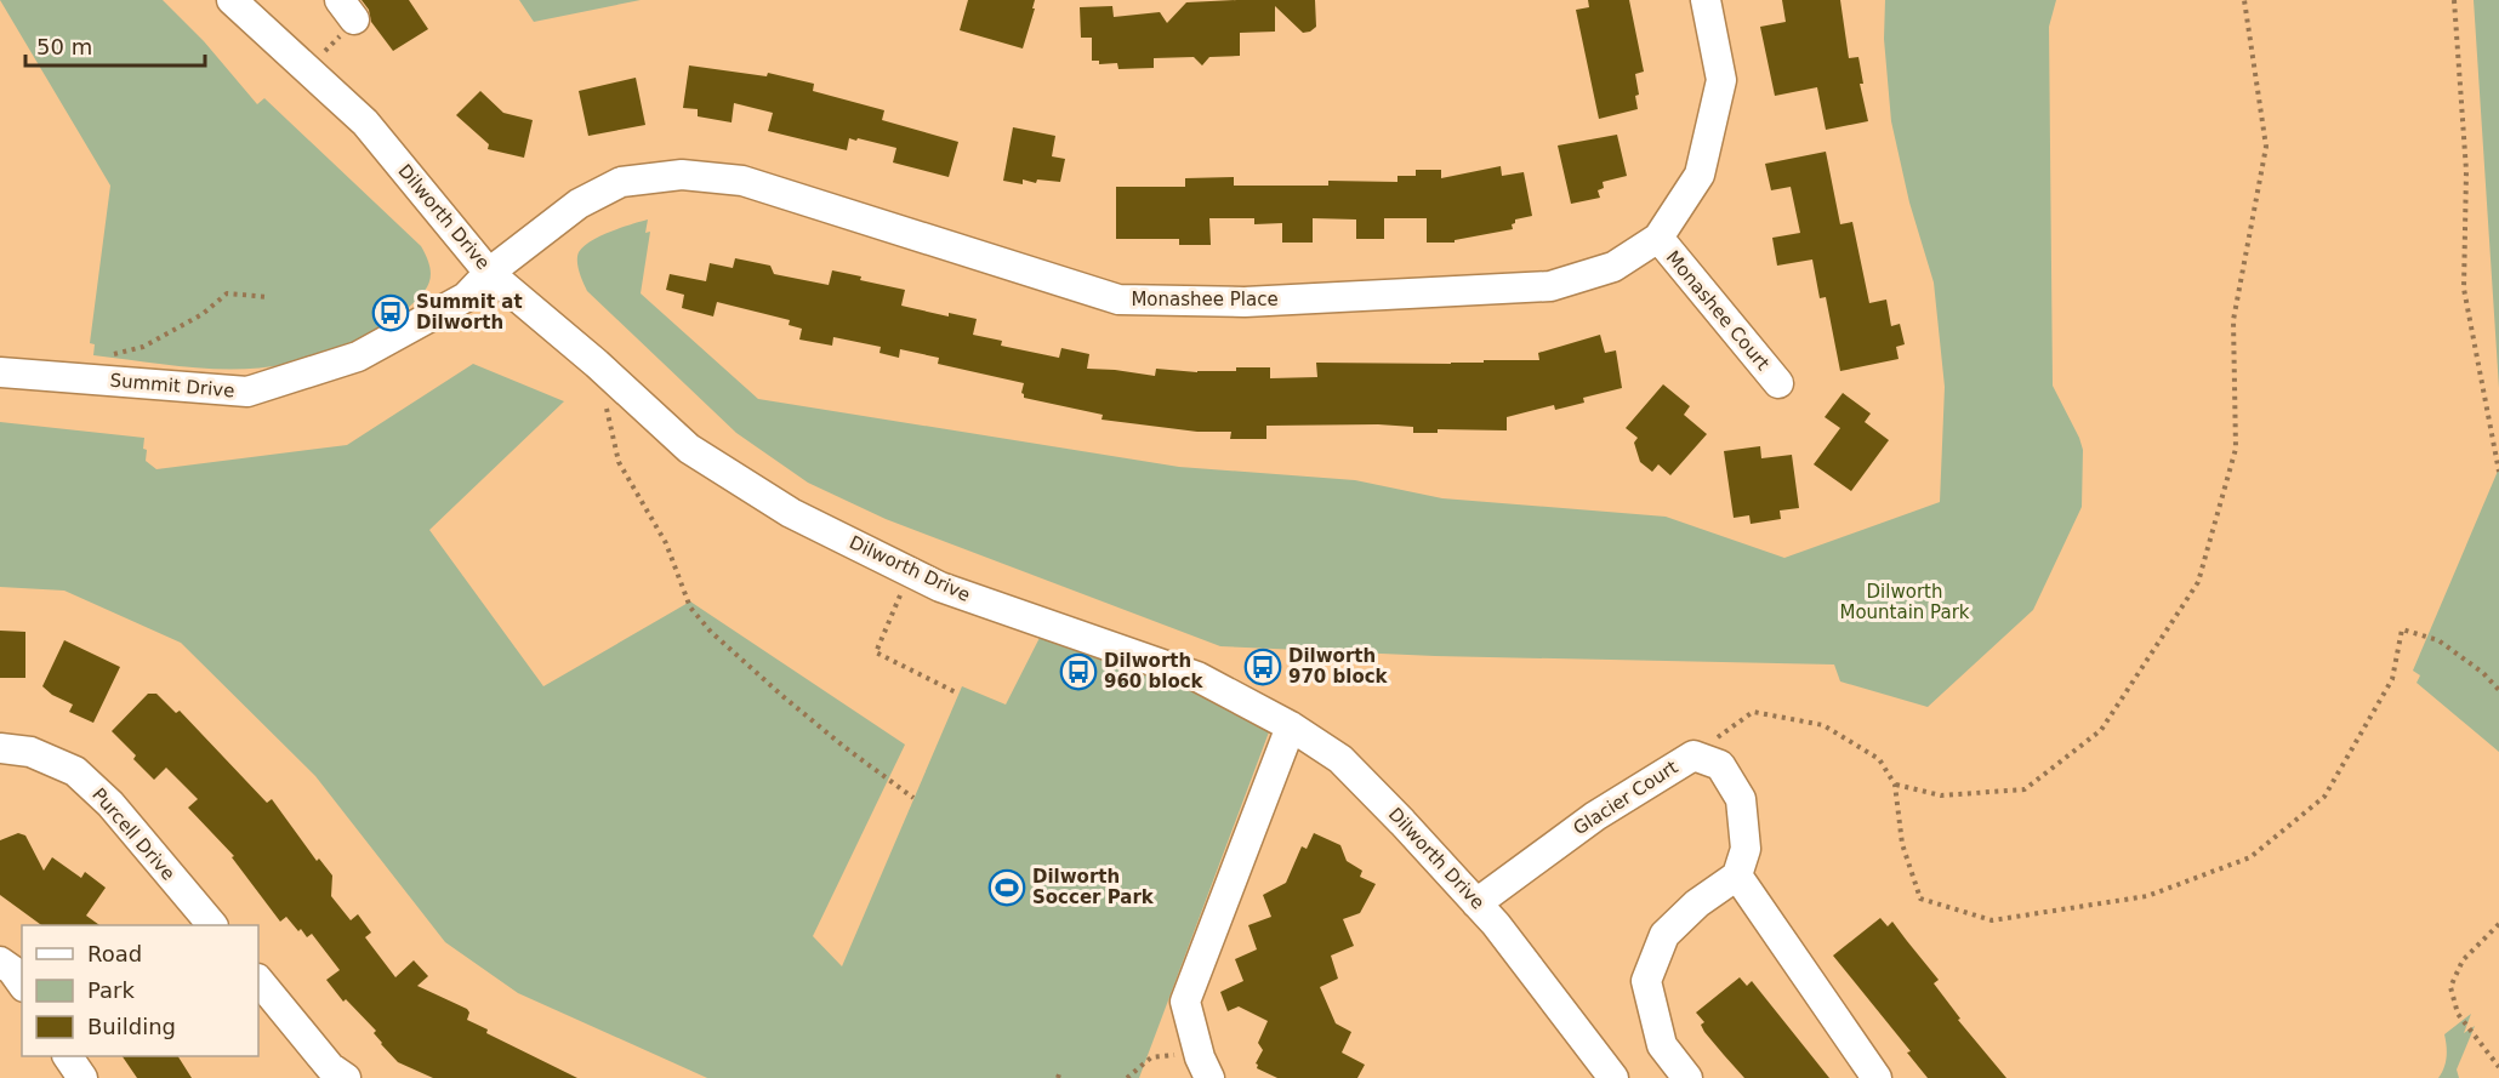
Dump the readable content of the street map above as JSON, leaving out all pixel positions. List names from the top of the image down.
{
  "streets": {
    "street": [
      "Dilworth Drive",
      "Monashee Place",
      "Monashee Court",
      "Summit Drive",
      "Glacier Court",
      "Purcell Drive"
    ]
  },
  "crossings": [
    ["Dilworth Drive", "Monashee Place"],
    ["Dilworth Drive", "Summit Drive"],
    ["Dilworth Drive", "Glacier Court"],
    ["Monashee Place", "Monashee Court"],
    ["Monashee Place", "Summit Drive"]
  ],
  "parks": ["Dilworth Mountain Park"],
  "places": {
    "bus stop": ["Summit at Dilworth", "Dilworth 970 block", "Dilworth 960 block"],
    "sports": ["Dilworth Soccer Park"]
  },
  "legend": ["Road", "Park", "Building"],
  "scale_bar": "50 m"
}
